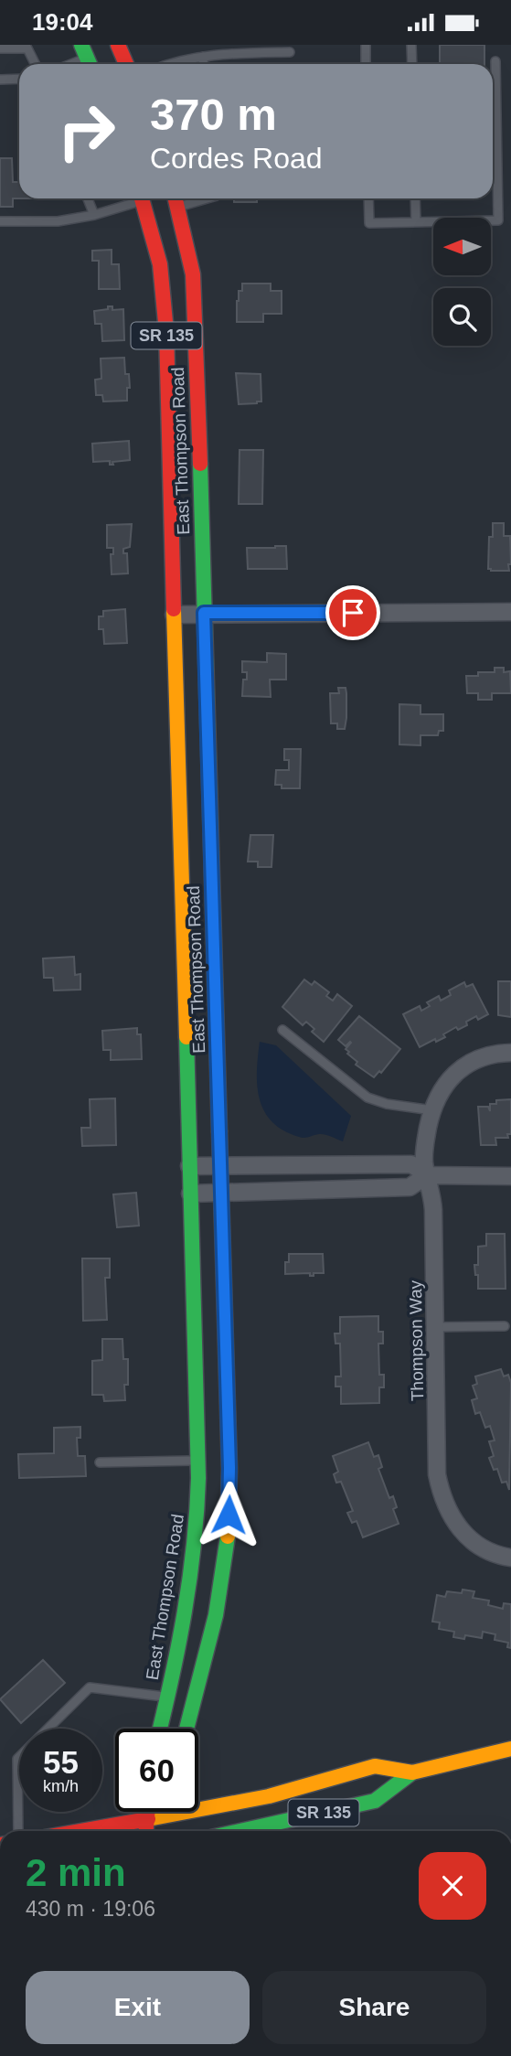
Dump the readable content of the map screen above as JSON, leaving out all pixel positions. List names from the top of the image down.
{
  "streets": {
    "main road": ["SR 135", "East Thompson Road"],
    "street": ["Thompson Way"]
  },
  "north": "left",
  "page": {
    "status": "19:04",
    "turn": ["370 m", "Cordes Road"],
    "speed": "55 km/h",
    "limit": "60",
    "heading": ["2 min", "430 m · 19:06"],
    "buttons": ["Exit", "Share"]
  }
}
